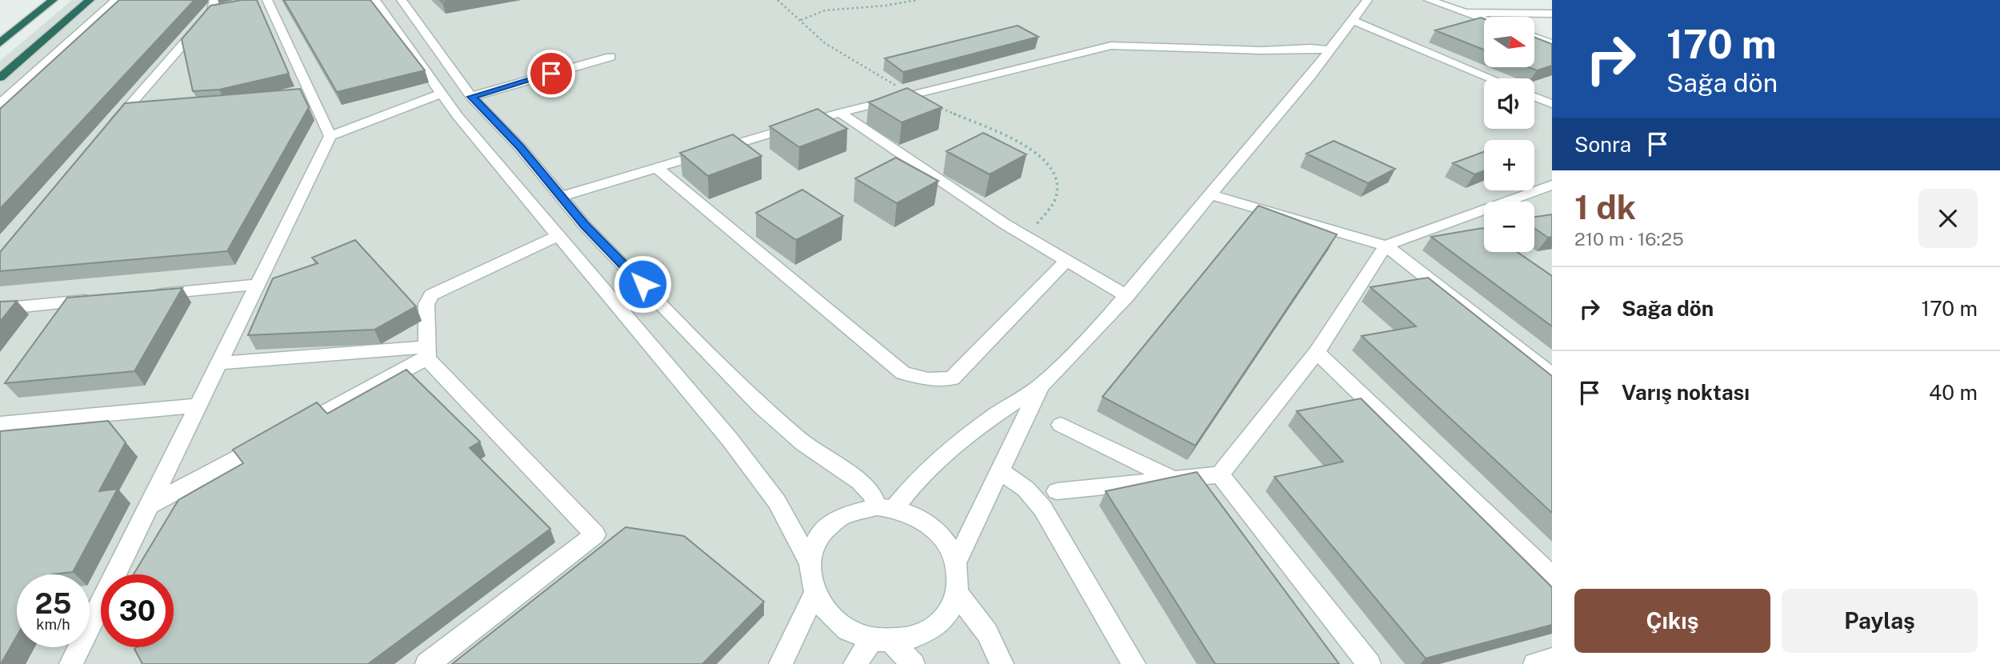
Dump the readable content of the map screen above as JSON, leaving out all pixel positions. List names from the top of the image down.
{
  "north": "right",
  "page": {
    "turn": ["170 m", "Sağa dön"],
    "map_buttons": ["+", "−"],
    "then": "Sonra",
    "heading": ["1 dk", "210 m · 16:25"],
    "list": [
      {
        "name": "Sağa dön",
        "value": "170 m"
      },
      {
        "name": "Varış noktası",
        "value": "40 m"
      }
    ],
    "speed": "25 km/h",
    "limit": "30",
    "buttons": ["Çıkış", "Paylaş"]
  }
}
